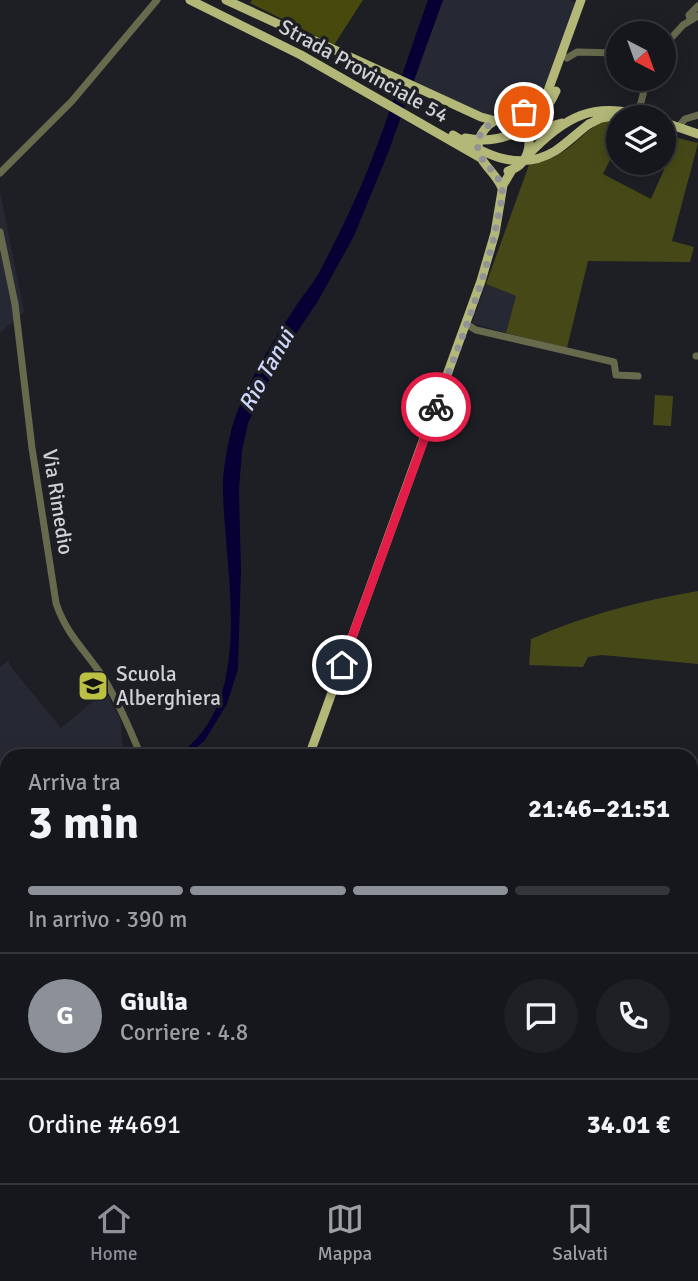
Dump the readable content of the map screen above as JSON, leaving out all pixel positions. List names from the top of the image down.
{
  "streets": {
    "main road": ["Strada Provinciale 54"],
    "street": ["Via Rimedio"]
  },
  "water": ["Rio Tanui"],
  "places": {
    "school or university": ["Scuola Alberghiera"]
  },
  "north": "bottom right",
  "page": {
    "heading": ["3 min", "Arriva tra", "21:46–21:51"],
    "panel": [
      "Giulia",
      "Corriere · 4.8",
      "Ordine #4691",
      "34.01 €"
    ],
    "bar": "In arrivo · 390 m",
    "round": "G",
    "tabs": ["Home", "Mappa", "Salvati"]
  }
}
